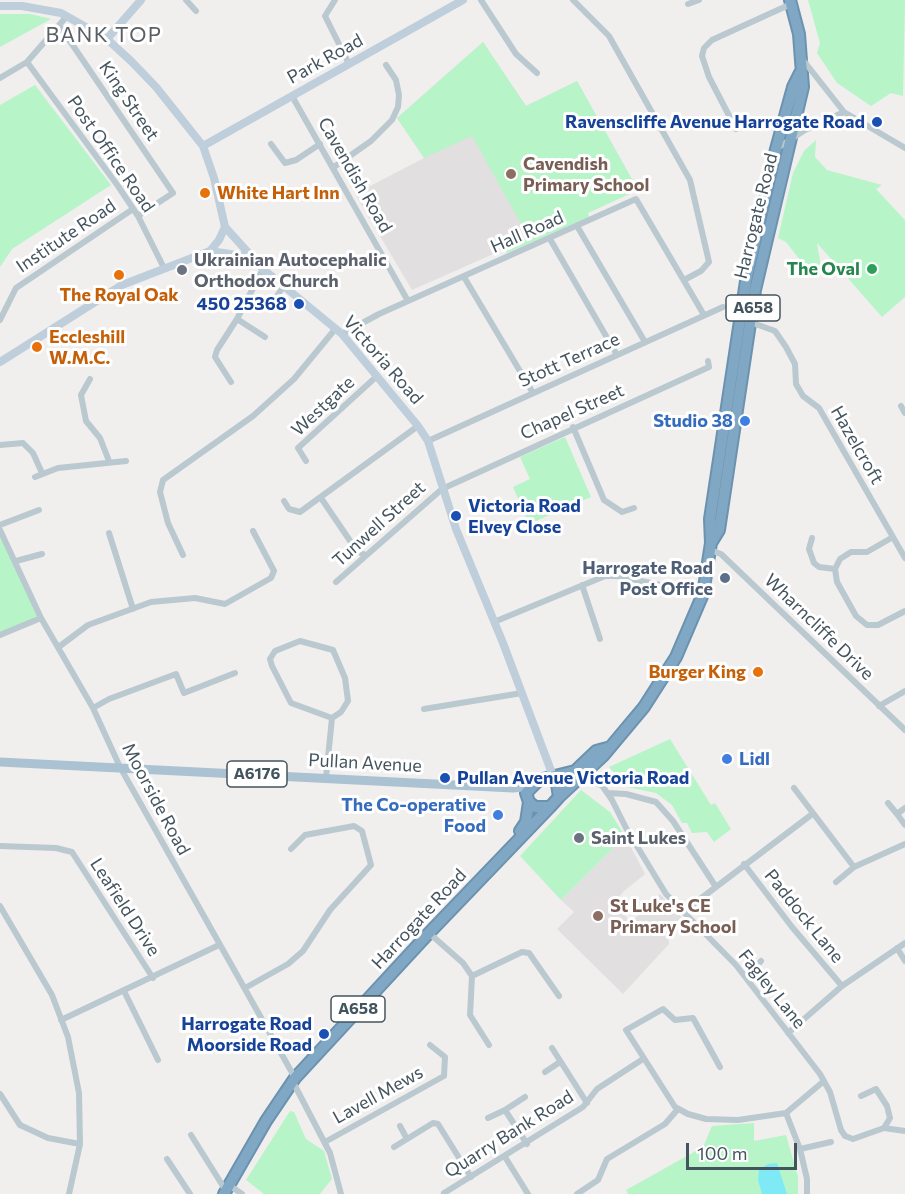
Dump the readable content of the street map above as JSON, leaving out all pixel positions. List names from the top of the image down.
{
  "streets": {
    "highway": ["Harrogate Road", "A658"],
    "main road": ["Pullan Avenue", "A6176"],
    "street": [
      "Park Road",
      "King Street",
      "Post Office Road",
      "Cavendish Road",
      "Hall Road",
      "Institute Road",
      "Victoria Road",
      "Stott Terrace",
      "Westgate",
      "Chapel Street",
      "Hazelcroft",
      "Tunwell Street",
      "Wharncliffe Drive",
      "Moorside Road",
      "Leafield Drive",
      "Paddock Lane",
      "Fagley Lane",
      "Lavell Mews",
      "Quarry Bank Road"
    ]
  },
  "crossings": [
    ["Park Road", "Cavendish Road"],
    ["Park Road", "Victoria Road"],
    ["King Street", "Institute Road"],
    ["Post Office Road", "Institute Road"],
    ["Cavendish Road", "Hall Road"],
    ["Harrogate Road", "A658"],
    ["Harrogate Road", "Victoria Road"],
    ["Harrogate Road", "Hazelcroft"],
    ["Harrogate Road", "Wharncliffe Drive"],
    ["Harrogate Road", "Pullan Avenue"],
    ["Harrogate Road", "Moorside Road"],
    ["Harrogate Road", "Fagley Lane"],
    ["Hall Road", "Victoria Road"],
    ["Hall Road", "Stott Terrace"],
    ["A658", "Pullan Avenue"],
    ["Victoria Road", "Stott Terrace"],
    ["Victoria Road", "Westgate"],
    ["Victoria Road", "Chapel Street"],
    ["Victoria Road", "Tunwell Street"],
    ["Chapel Street", "Tunwell Street"],
    ["Pullan Avenue", "Moorside Road"],
    ["Moorside Road", "Lavell Mews"]
  ],
  "districts": ["BANK TOP"],
  "places": [
    "Ravenscliffe Avenue Harrogate Road",
    "Cavendish Primary School",
    "White Hart Inn",
    "The Oval",
    "Ukrainian Autocephalic Orthodox Church",
    "The Royal Oak",
    "450 25368",
    "Eccleshill W.M.C.",
    "Studio 38",
    "Victoria Road Elvey Close",
    "Harrogate Road Post Office",
    "Burger King",
    "Lidl",
    "Pullan Avenue Victoria Road",
    "The Co-operative Food",
    "Saint Lukes",
    "St Luke's CE Primary School",
    "Harrogate Road Moorside Road"
  ],
  "scale_bar": "100 m"
}
